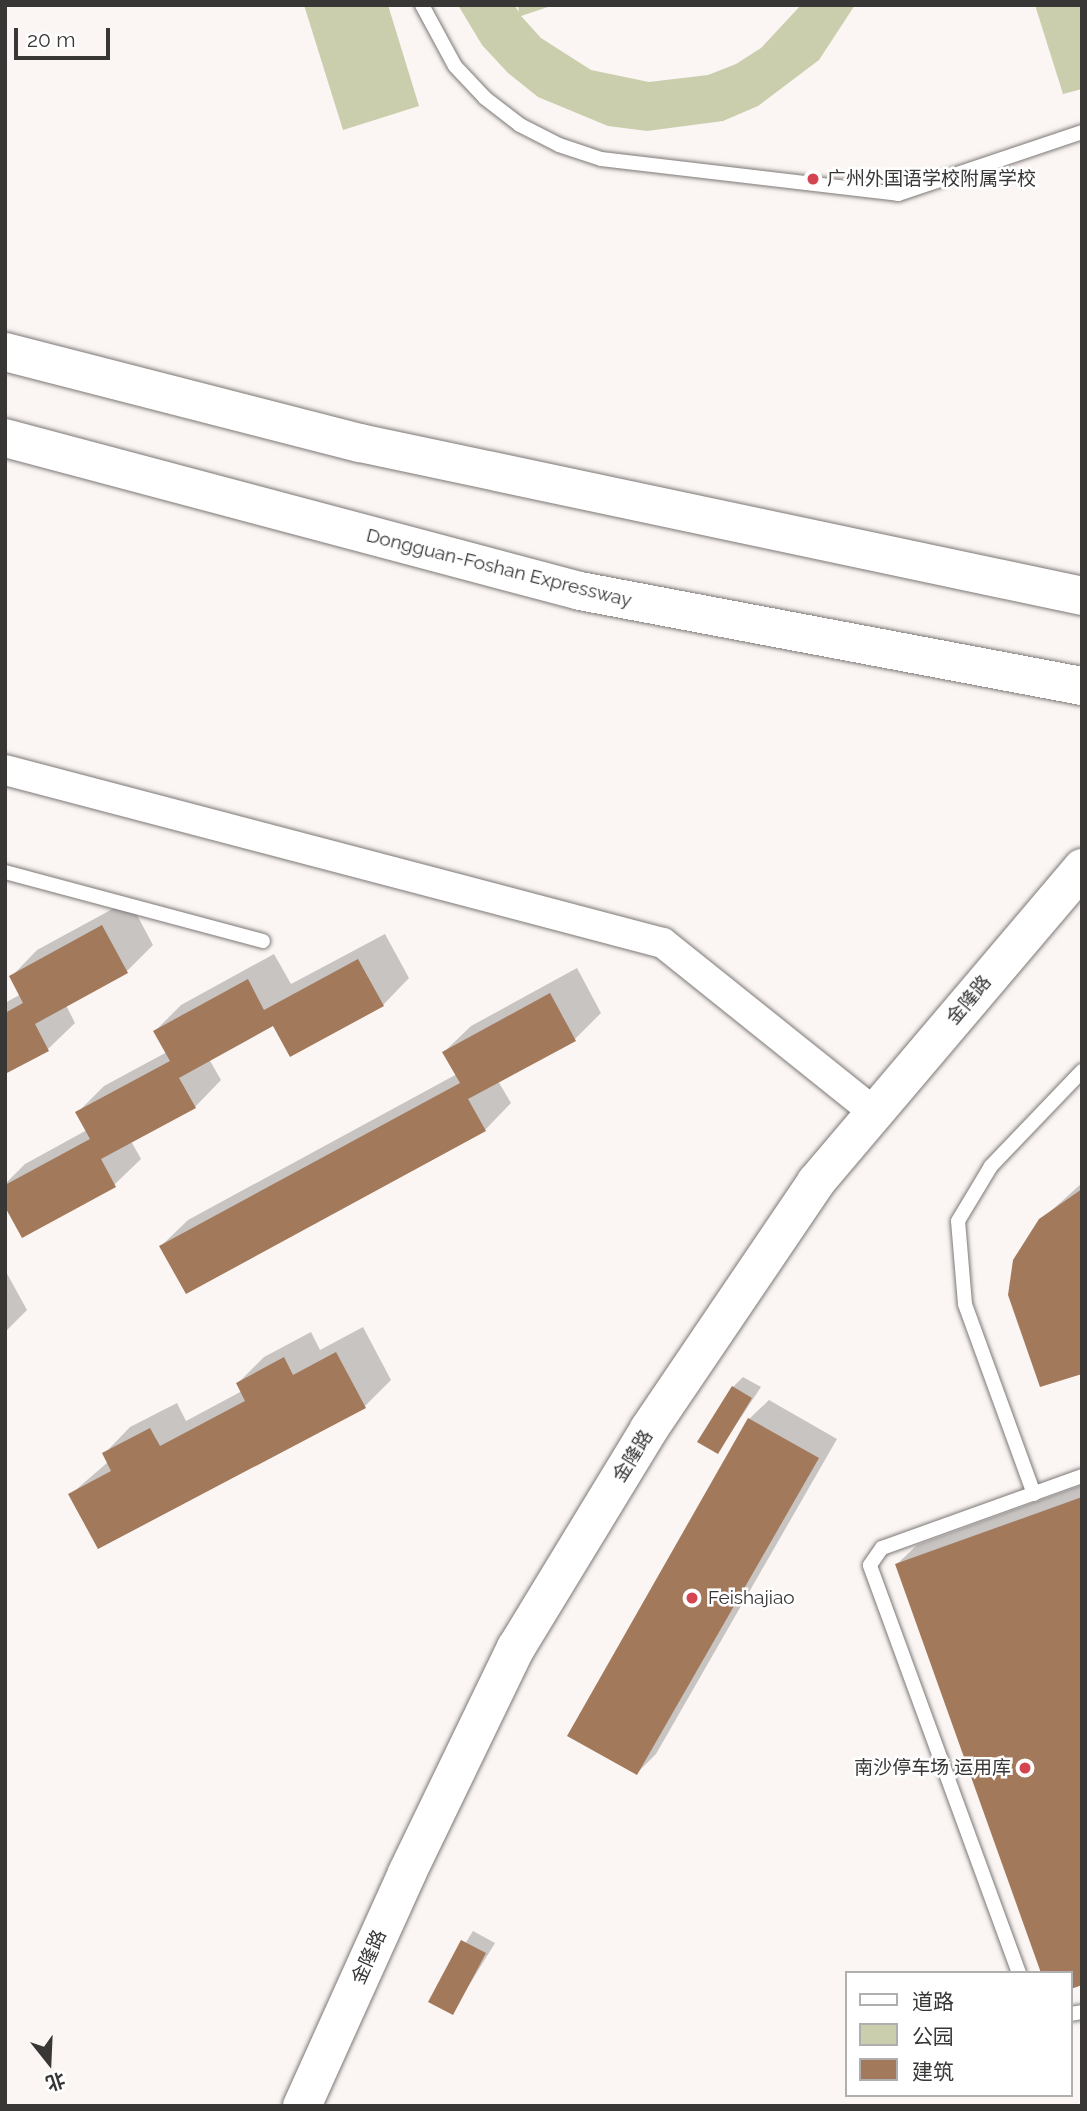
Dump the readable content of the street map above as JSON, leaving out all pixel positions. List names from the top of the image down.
{
  "streets": {
    "main road": ["Dongguan-Foshan Expressway", "金隆路"]
  },
  "places": ["广州外国语学校附属学校", "Feishajiao", "南沙停车场 运用库"],
  "legend": ["道路", "公园", "建筑"],
  "scale_bar": "20 m",
  "north": "bottom"
}
